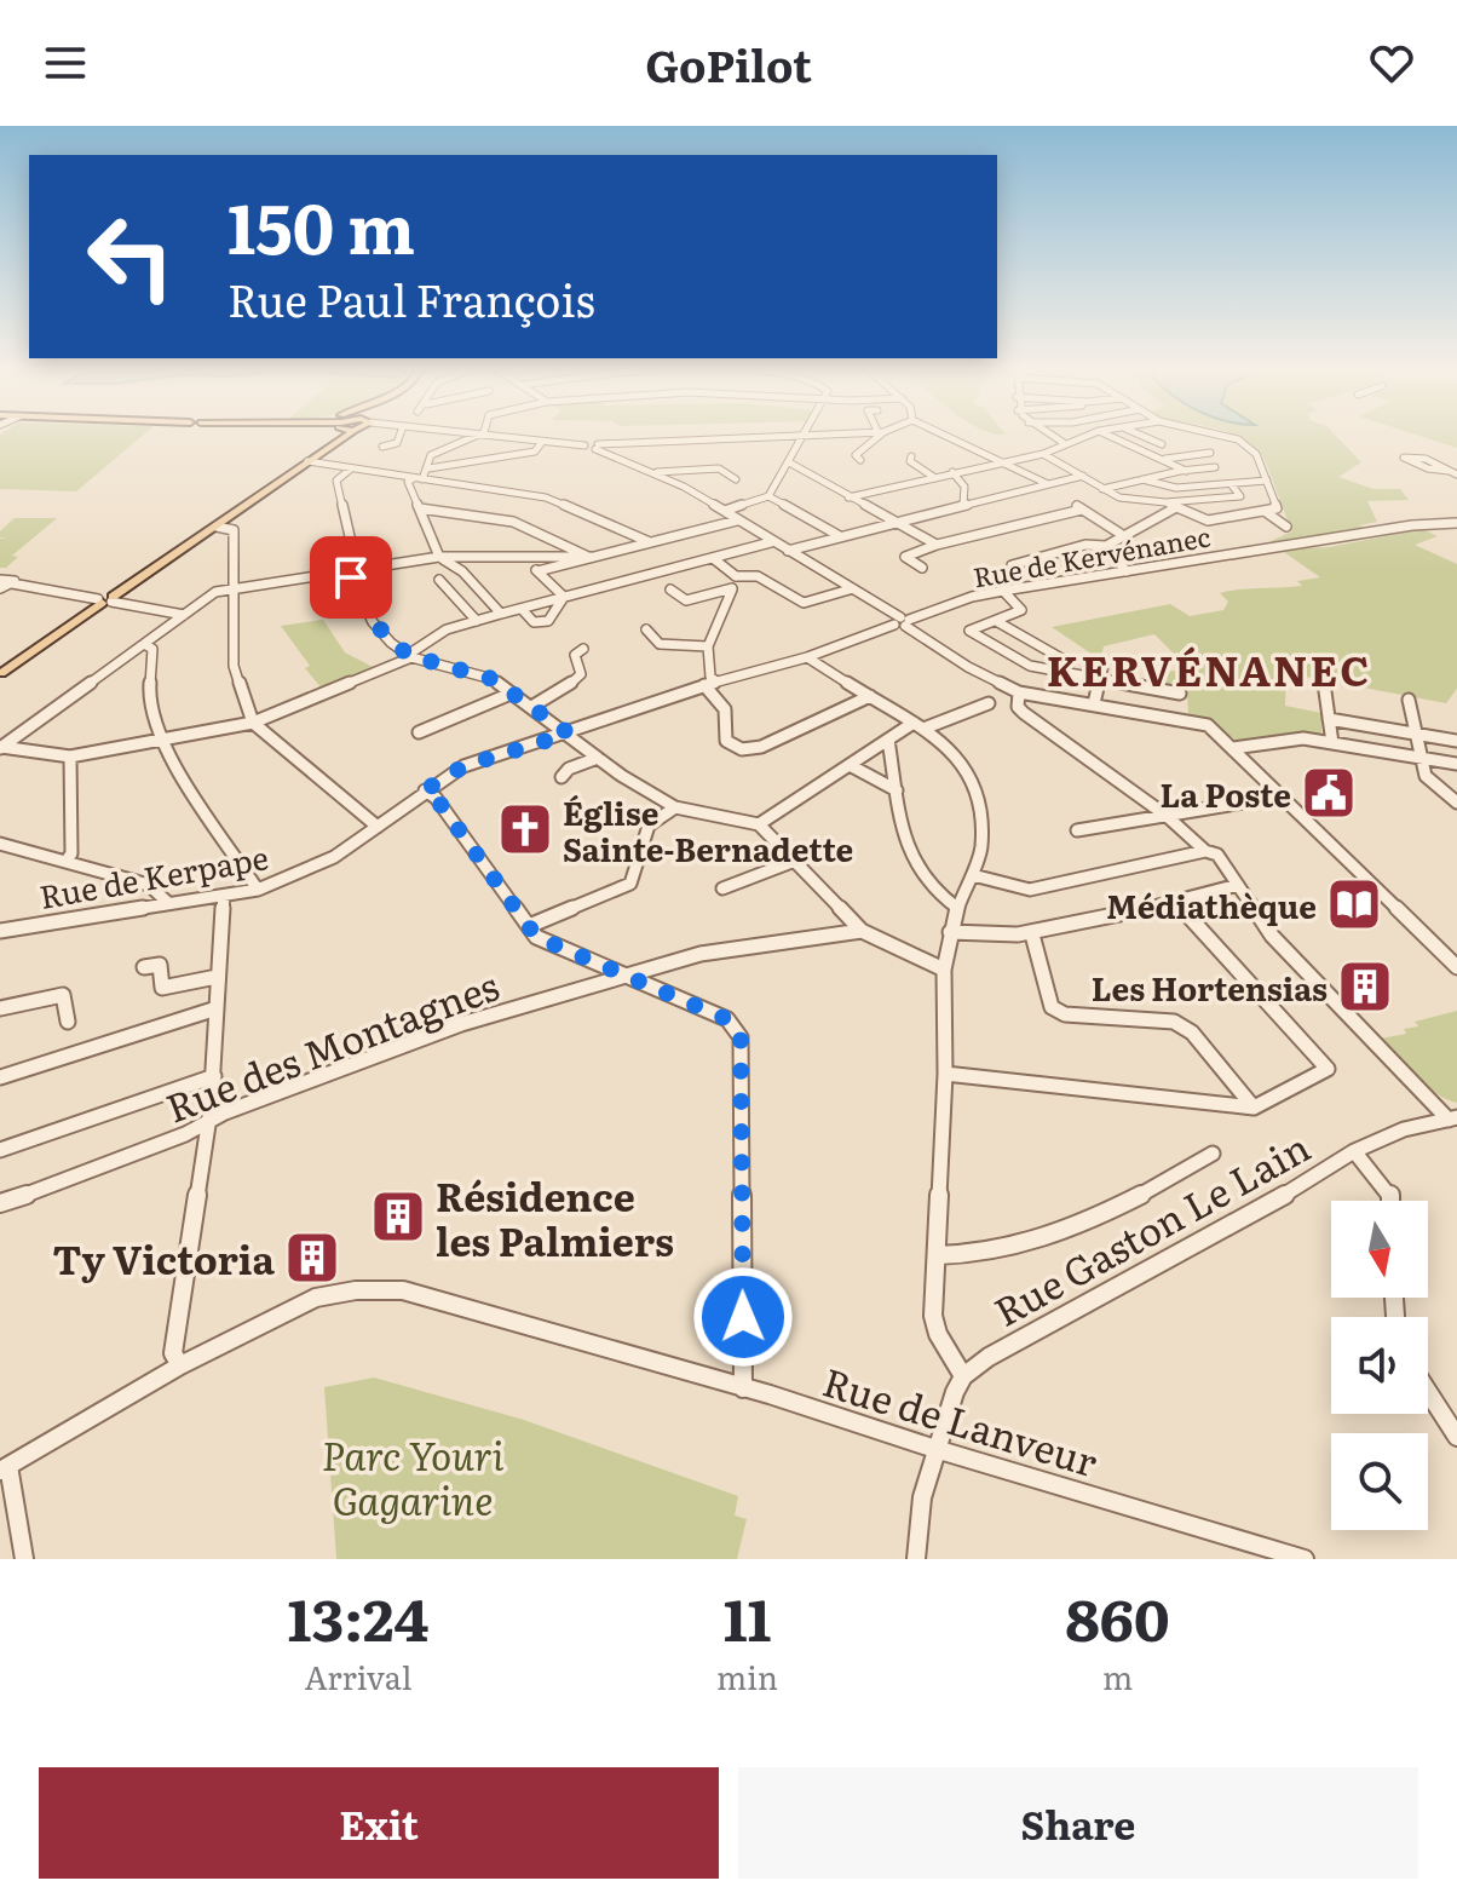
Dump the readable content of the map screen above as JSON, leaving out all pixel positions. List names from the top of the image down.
{
  "streets": {
    "street": [
      "Rue de Kervénanec",
      "Rue de Kerpape",
      "Rue des Montagnes",
      "Rue Gaston Le Lain",
      "Rue de Lanveur"
    ]
  },
  "crossings": [
    ["Rue de Kervénanec", "Rue de Kerpape"]
  ],
  "districts": ["KERVÉNANEC"],
  "parks": ["Parc Youri Gagarine"],
  "places": {
    "public building": ["La Poste"],
    "church": ["Église Sainte-Bernadette"],
    "library": ["Médiathèque"],
    "building": ["Les Hortensias", "Résidence les Palmiers", "Ty Victoria"]
  },
  "north": "bottom",
  "page": {
    "header": "GoPilot",
    "turn": ["150 m", "Rue Paul François"],
    "eta": [
      "13:24",
      "Arrival",
      "11",
      "min",
      "860",
      "m"
    ],
    "buttons": ["Exit", "Share"]
  }
}
